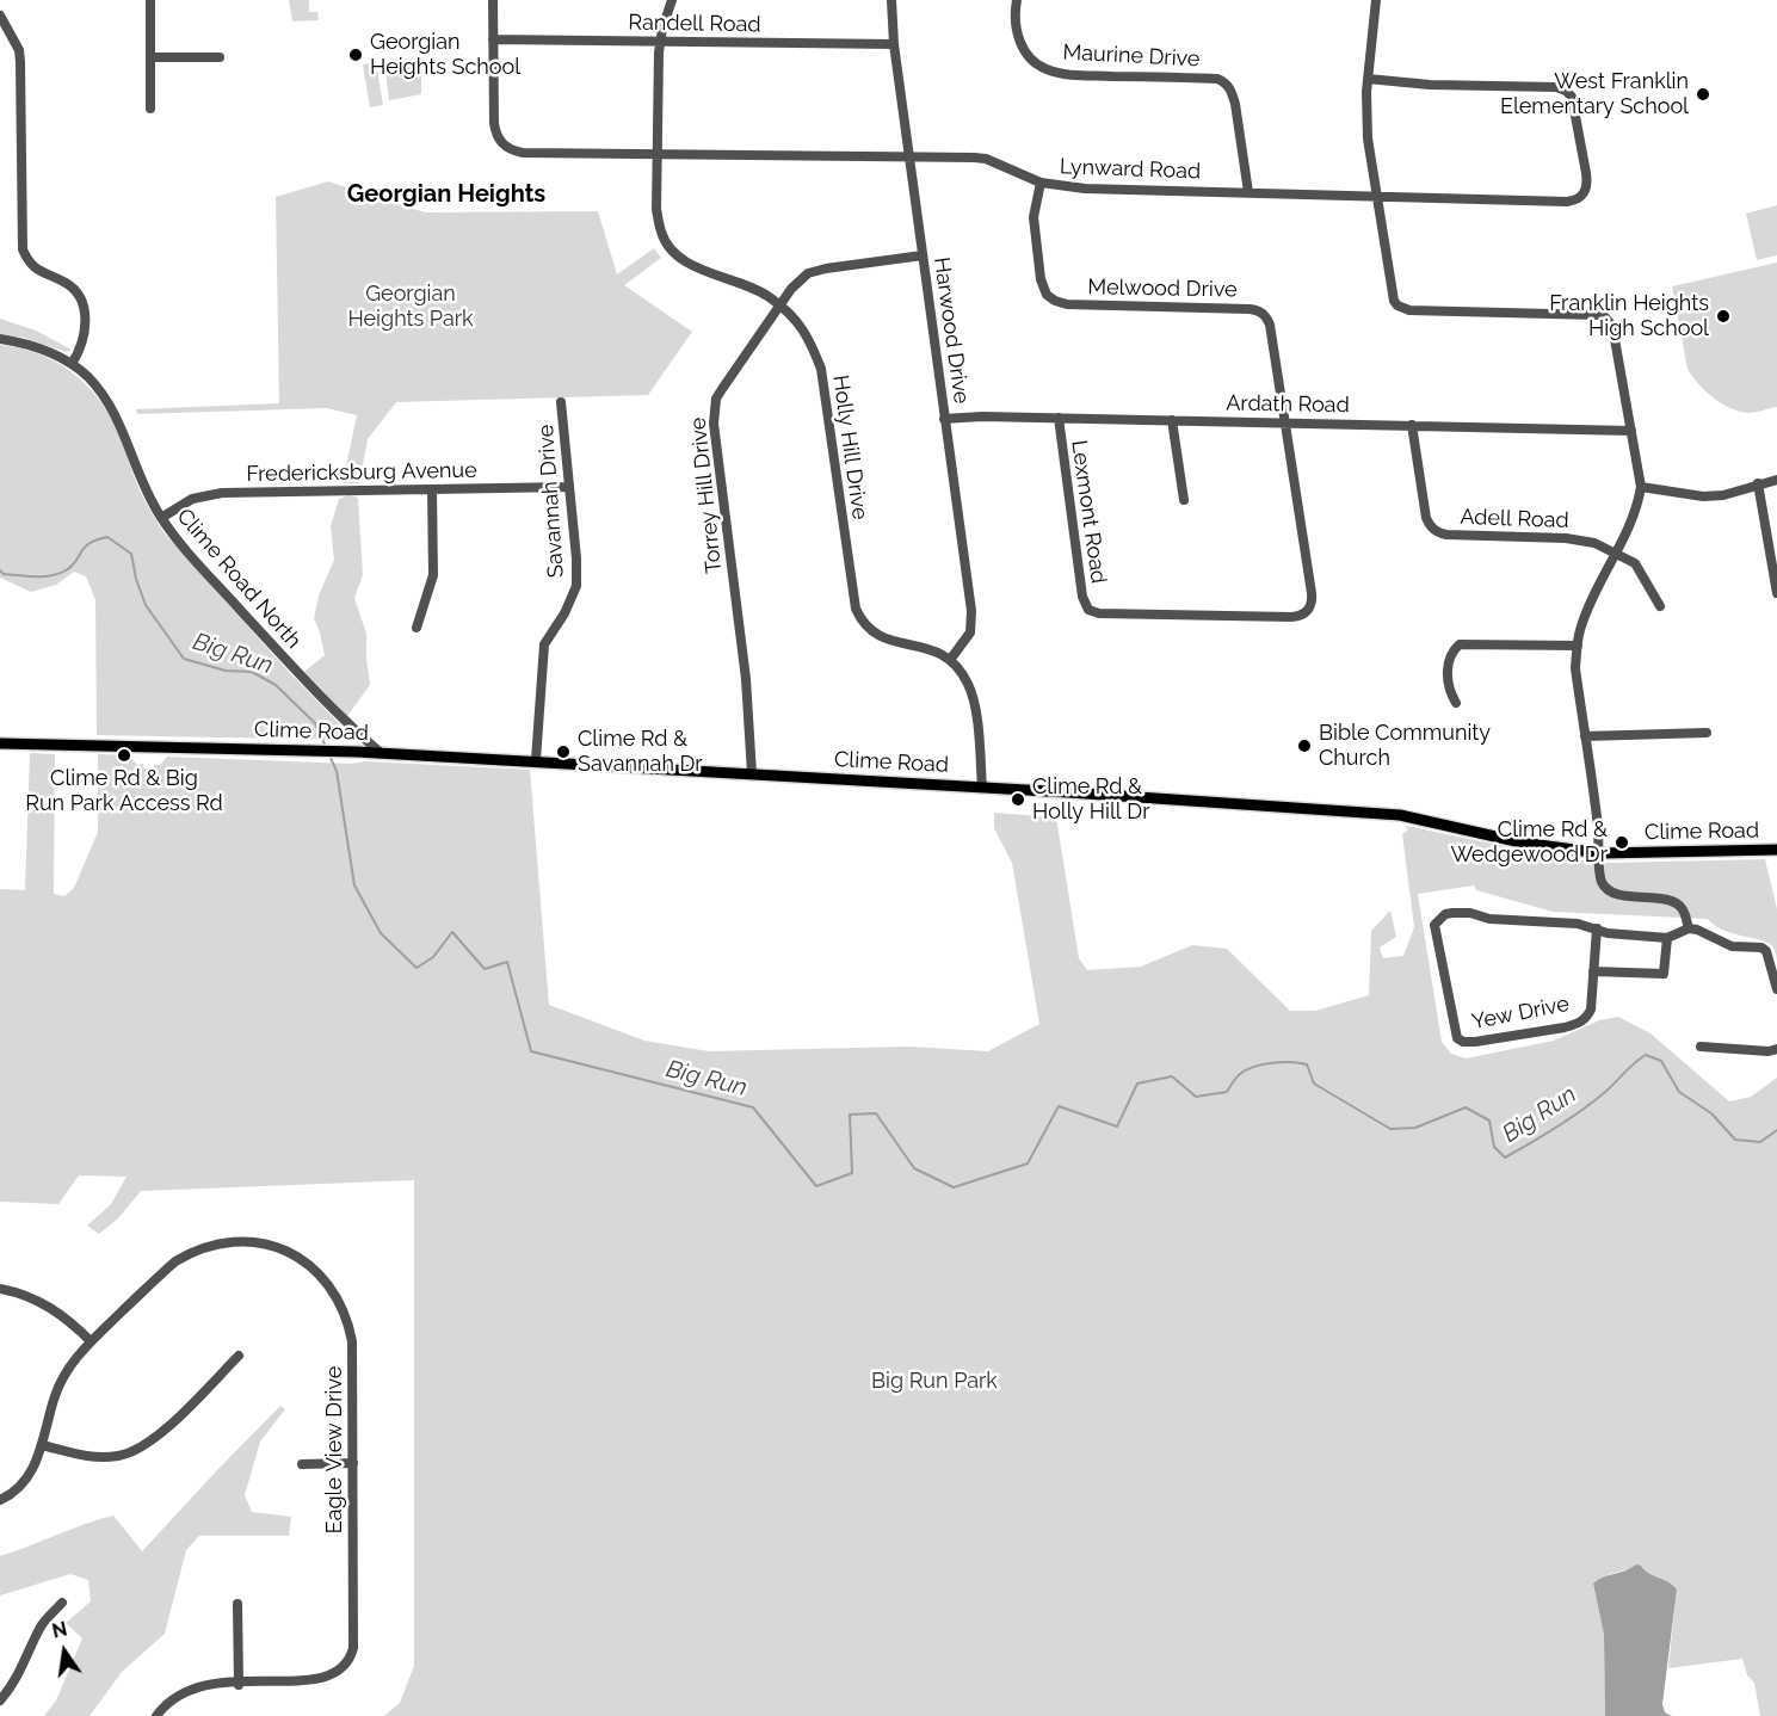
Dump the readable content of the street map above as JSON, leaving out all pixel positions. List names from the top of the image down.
{
  "streets": {
    "main road": ["Clime Road"],
    "street": [
      "Randell Road",
      "Maurine Drive",
      "Lynward Road",
      "Melwood Drive",
      "Harwood Drive",
      "Ardath Road",
      "Holly Hill Drive",
      "Fredericksburg Avenue",
      "Torrey Hill Drive",
      "Savannah Drive",
      "Lexmont Road",
      "Adell Road",
      "Clime Road North",
      "Yew Drive",
      "Eagle View Drive"
    ]
  },
  "crossings": [
    ["Randell Road", "Lynward Road"],
    ["Randell Road", "Harwood Drive"],
    ["Randell Road", "Holly Hill Drive"],
    ["Maurine Drive", "Lynward Road"],
    ["Lynward Road", "Melwood Drive"],
    ["Lynward Road", "Harwood Drive"],
    ["Lynward Road", "Holly Hill Drive"],
    ["Melwood Drive", "Ardath Road"],
    ["Melwood Drive", "Lexmont Road"],
    ["Harwood Drive", "Ardath Road"],
    ["Harwood Drive", "Holly Hill Drive"],
    ["Harwood Drive", "Torrey Hill Drive"],
    ["Ardath Road", "Lexmont Road"],
    ["Ardath Road", "Adell Road"],
    ["Holly Hill Drive", "Torrey Hill Drive"],
    ["Fredericksburg Avenue", "Savannah Drive"],
    ["Fredericksburg Avenue", "Clime Road North"],
    ["Torrey Hill Drive", "Clime Road"],
    ["Savannah Drive", "Clime Road"],
    ["Clime Road North", "Clime Road"]
  ],
  "districts": ["Georgian Heights"],
  "water": ["Big Run"],
  "parks": ["Georgian Heights Park", "Big Run Park"],
  "places": [
    "Georgian Heights School",
    "West Franklin Elementary School",
    "Franklin Heights High School",
    "Bible Community Church",
    "Clime Rd & Savannah Dr",
    "Clime Rd & Big Run Park Access Rd",
    "Clime Rd & Holly Hill Dr",
    "Clime Rd & Wedgewood Dr"
  ],
  "north": "top"
}
